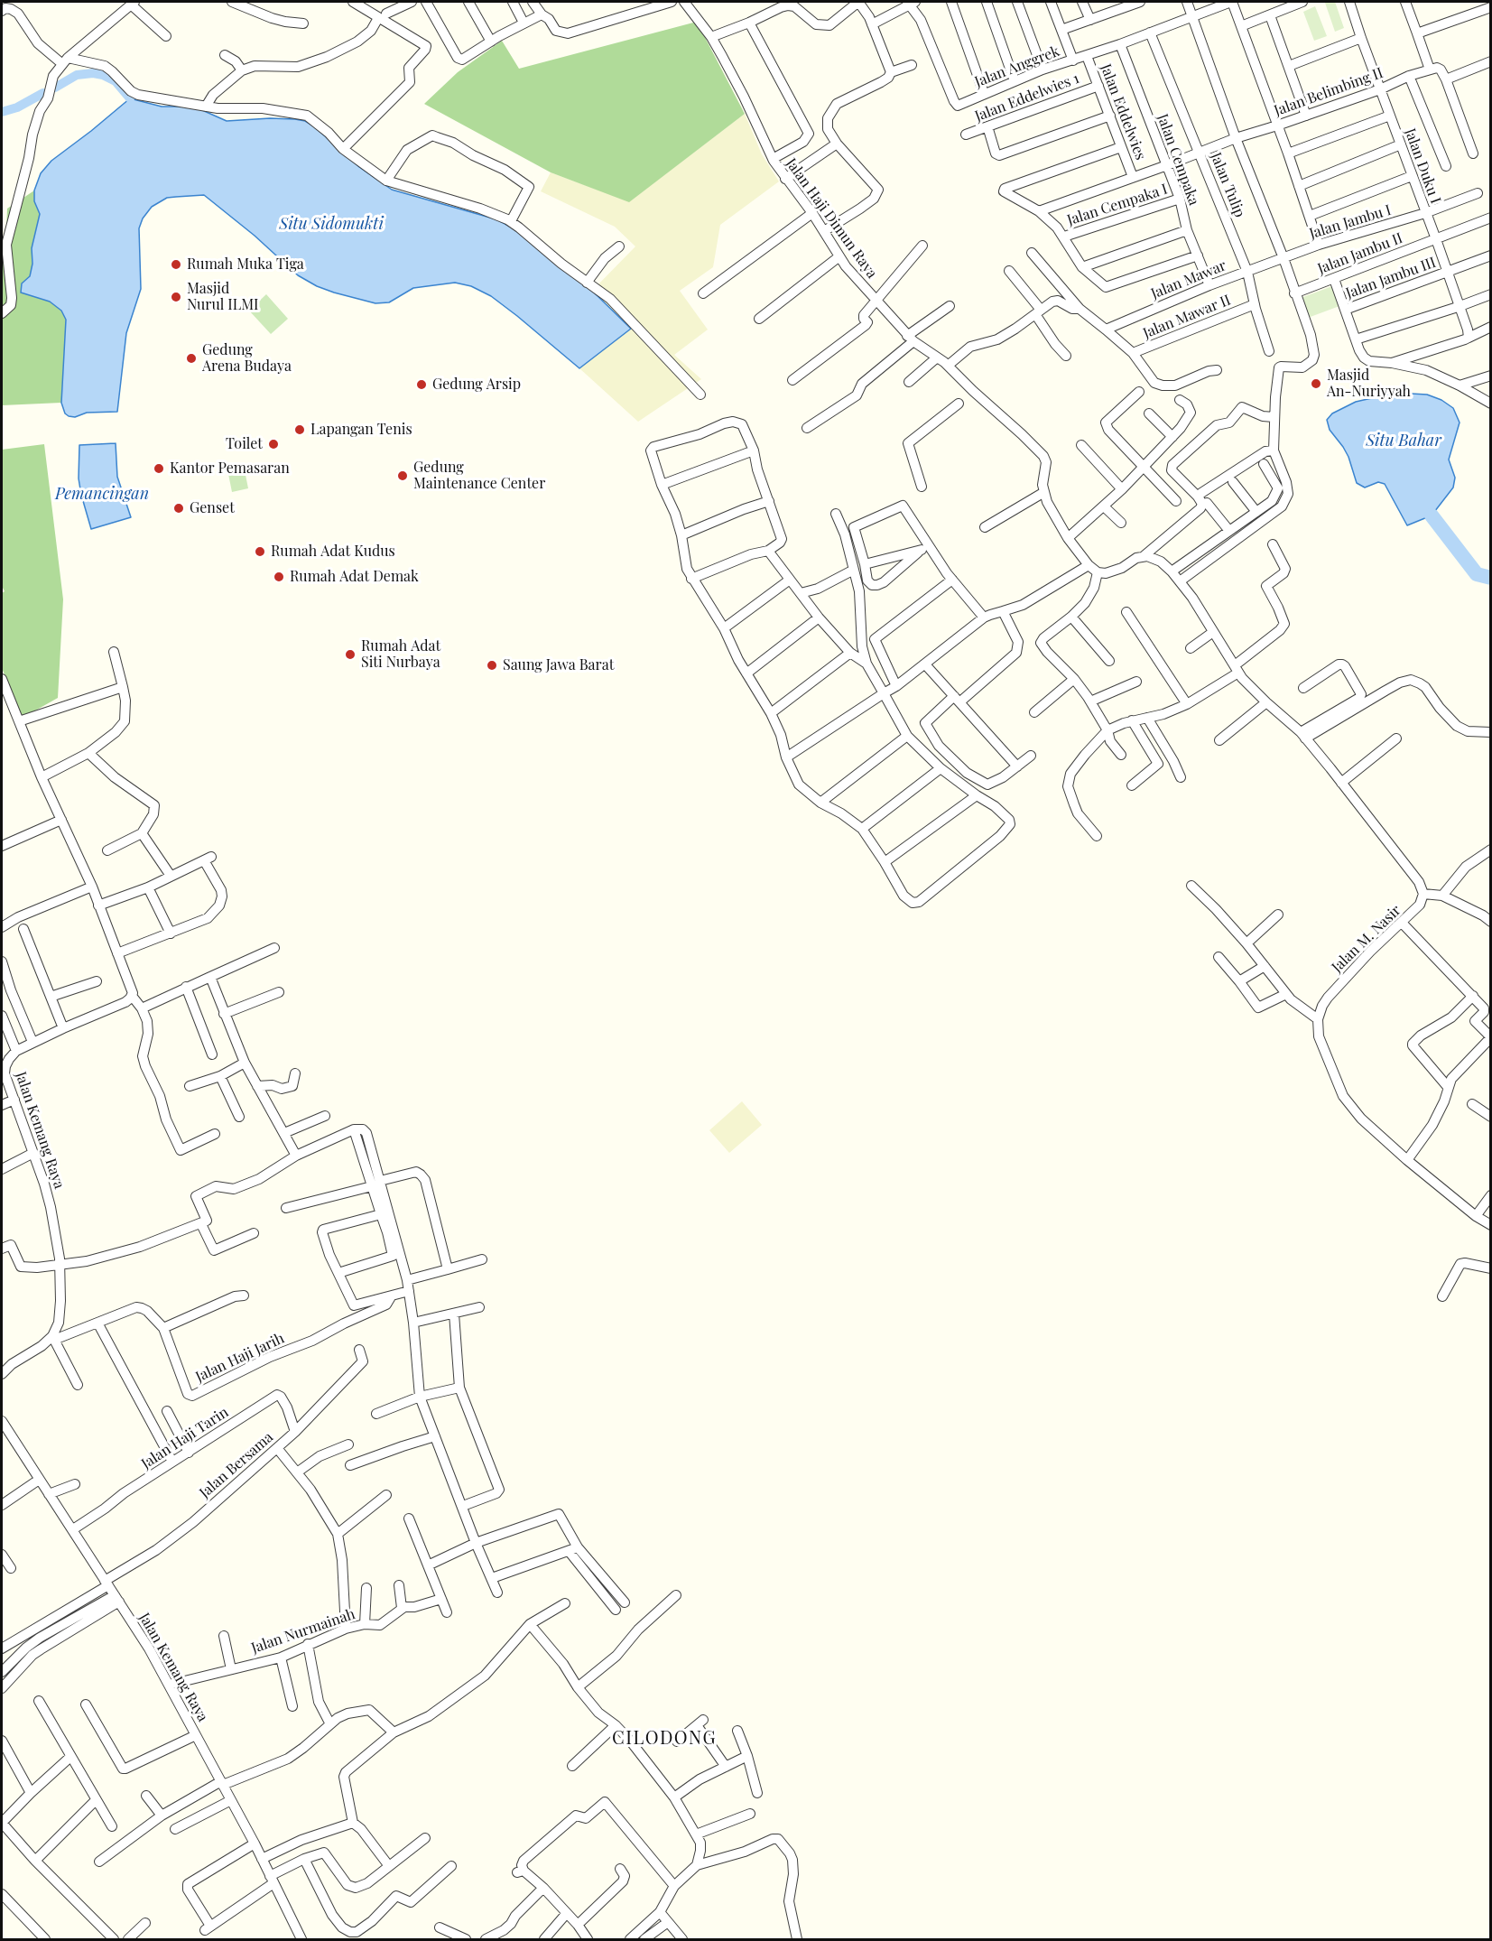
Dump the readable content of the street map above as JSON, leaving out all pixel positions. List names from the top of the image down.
{
  "streets": {
    "street": [
      "Jalan Anggrek",
      "Jalan Belimbing II",
      "Jalan Eddelwies 1",
      "Jalan Eddelwies",
      "Jalan Cempaka",
      "Jalan Duku I",
      "Jalan Tulip",
      "Jalan Cempaka I",
      "Jalan Haji Dimun Raya",
      "Jalan Jambu I",
      "Jalan Jambu II",
      "Jalan Jambu III",
      "Jalan Mawar",
      "Jalan Mawar II",
      "Jalan M. Nasir",
      "Jalan Kemang Raya",
      "Jalan Haji Jarih",
      "Jalan Haji Tarin",
      "Jalan Bersama",
      "Jalan Nurmainah"
    ]
  },
  "crossings": [
    ["Jalan Anggrek", "Jalan Eddelwies"],
    ["Jalan Anggrek", "Jalan Cempaka"],
    ["Jalan Anggrek", "Jalan Tulip"],
    ["Jalan Belimbing II", "Jalan Eddelwies"],
    ["Jalan Belimbing II", "Jalan Cempaka"],
    ["Jalan Belimbing II", "Jalan Duku I"],
    ["Jalan Belimbing II", "Jalan Tulip"],
    ["Jalan Eddelwies 1", "Jalan Eddelwies"],
    ["Jalan Cempaka", "Jalan Cempaka I"],
    ["Jalan Cempaka", "Jalan Mawar"],
    ["Jalan Duku I", "Jalan Jambu I"],
    ["Jalan Duku I", "Jalan Jambu II"],
    ["Jalan Duku I", "Jalan Jambu III"],
    ["Jalan Tulip", "Jalan Mawar"],
    ["Jalan Tulip", "Jalan Mawar II"],
    ["Jalan Jambu I", "Jalan Mawar"],
    ["Jalan Mawar", "Jalan Mawar II"],
    ["Jalan Kemang Raya", "Jalan Haji Jarih"],
    ["Jalan Kemang Raya", "Jalan Haji Tarin"],
    ["Jalan Kemang Raya", "Jalan Bersama"],
    ["Jalan Kemang Raya", "Jalan Nurmainah"],
    ["Jalan Haji Tarin", "Jalan Bersama"]
  ],
  "districts": ["CILODONG"],
  "water": ["Situ Sidomukti", "Situ Bahar", "Pemancingan"],
  "places": [
    "Rumah Muka Tiga",
    "Masjid Nurul ILMI",
    "Gedung Arena Budaya",
    "Masjid An-Nuriyyah",
    "Gedung Arsip",
    "Lapangan Tenis",
    "Toilet",
    "Kantor Pemasaran",
    "Gedung Maintenance Center",
    "Genset",
    "Rumah Adat Kudus",
    "Rumah Adat Demak",
    "Rumah Adat Siti Nurbaya",
    "Saung Jawa Barat"
  ]
}
